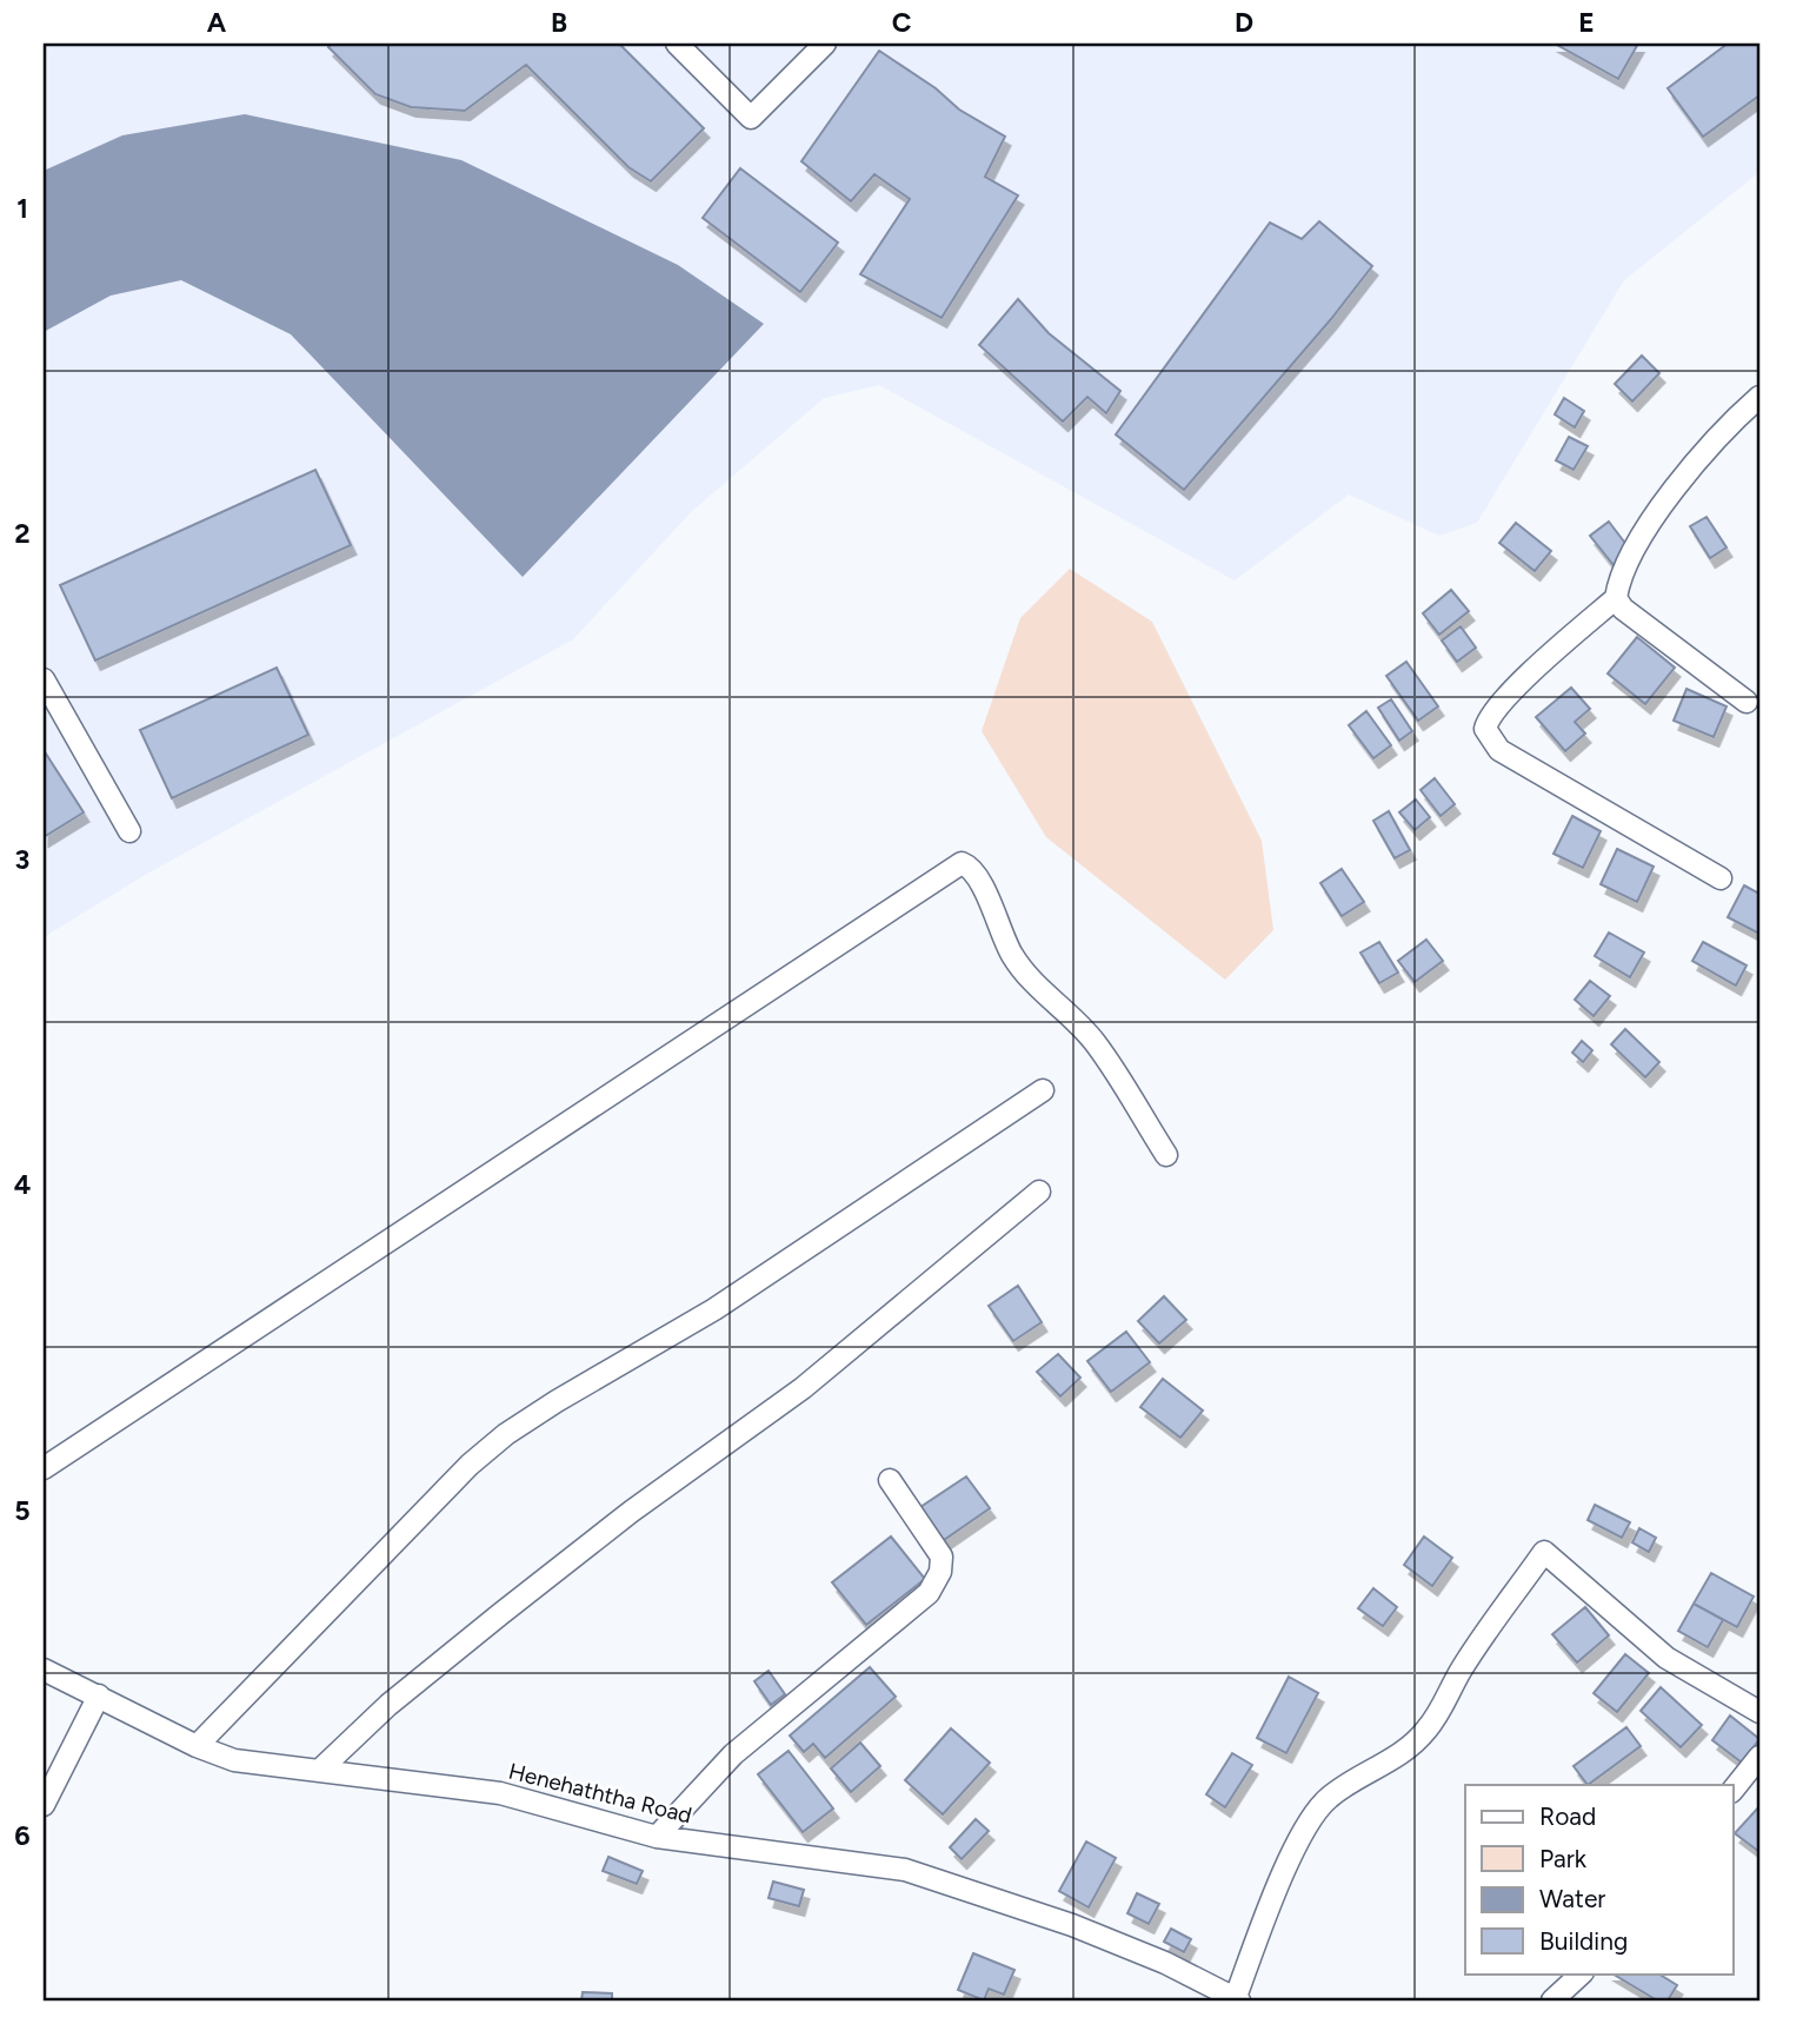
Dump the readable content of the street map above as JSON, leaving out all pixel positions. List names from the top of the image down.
{
  "streets": {
    "street": ["Henehaththa Road"]
  },
  "legend": [
    "Road",
    "Park",
    "Water",
    "Building"
  ],
  "grid": {
    "columns": [
      "A",
      "B",
      "C",
      "D",
      "E"
    ],
    "rows": [
      "1",
      "2",
      "3",
      "4",
      "5",
      "6"
    ]
  }
}
